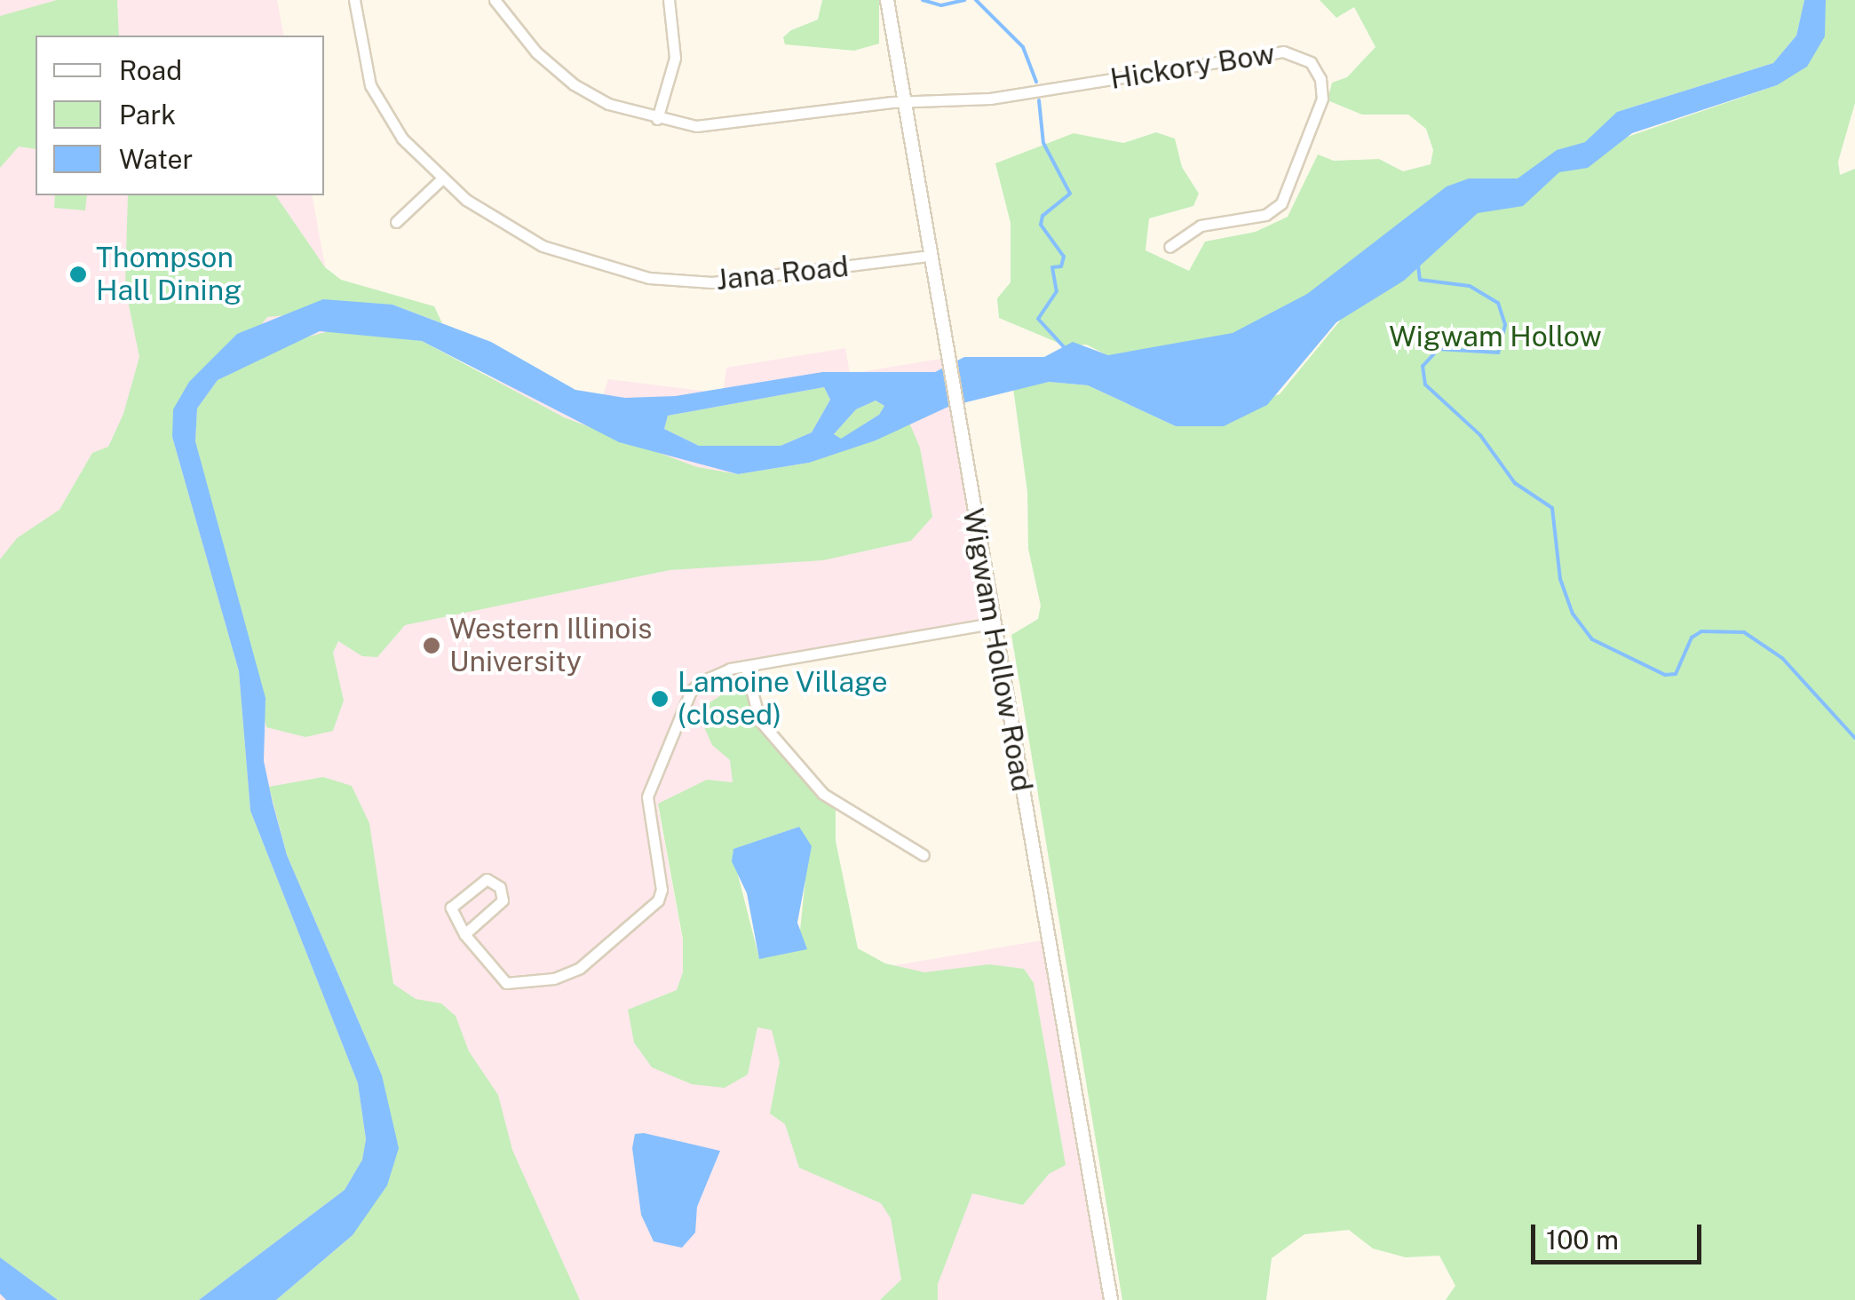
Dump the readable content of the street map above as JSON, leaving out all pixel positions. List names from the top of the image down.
{
  "streets": {
    "street": ["Hickory Bow", "Jana Road", "Wigwam Hollow Road"]
  },
  "crossings": [
    ["Hickory Bow", "Wigwam Hollow Road"],
    ["Jana Road", "Wigwam Hollow Road"]
  ],
  "parks": ["Wigwam Hollow"],
  "places": ["Thompson Hall Dining", "Western Illinois University", "Lamoine Village (closed)"],
  "legend": ["Road", "Park", "Water"],
  "scale_bar": "100 m"
}
